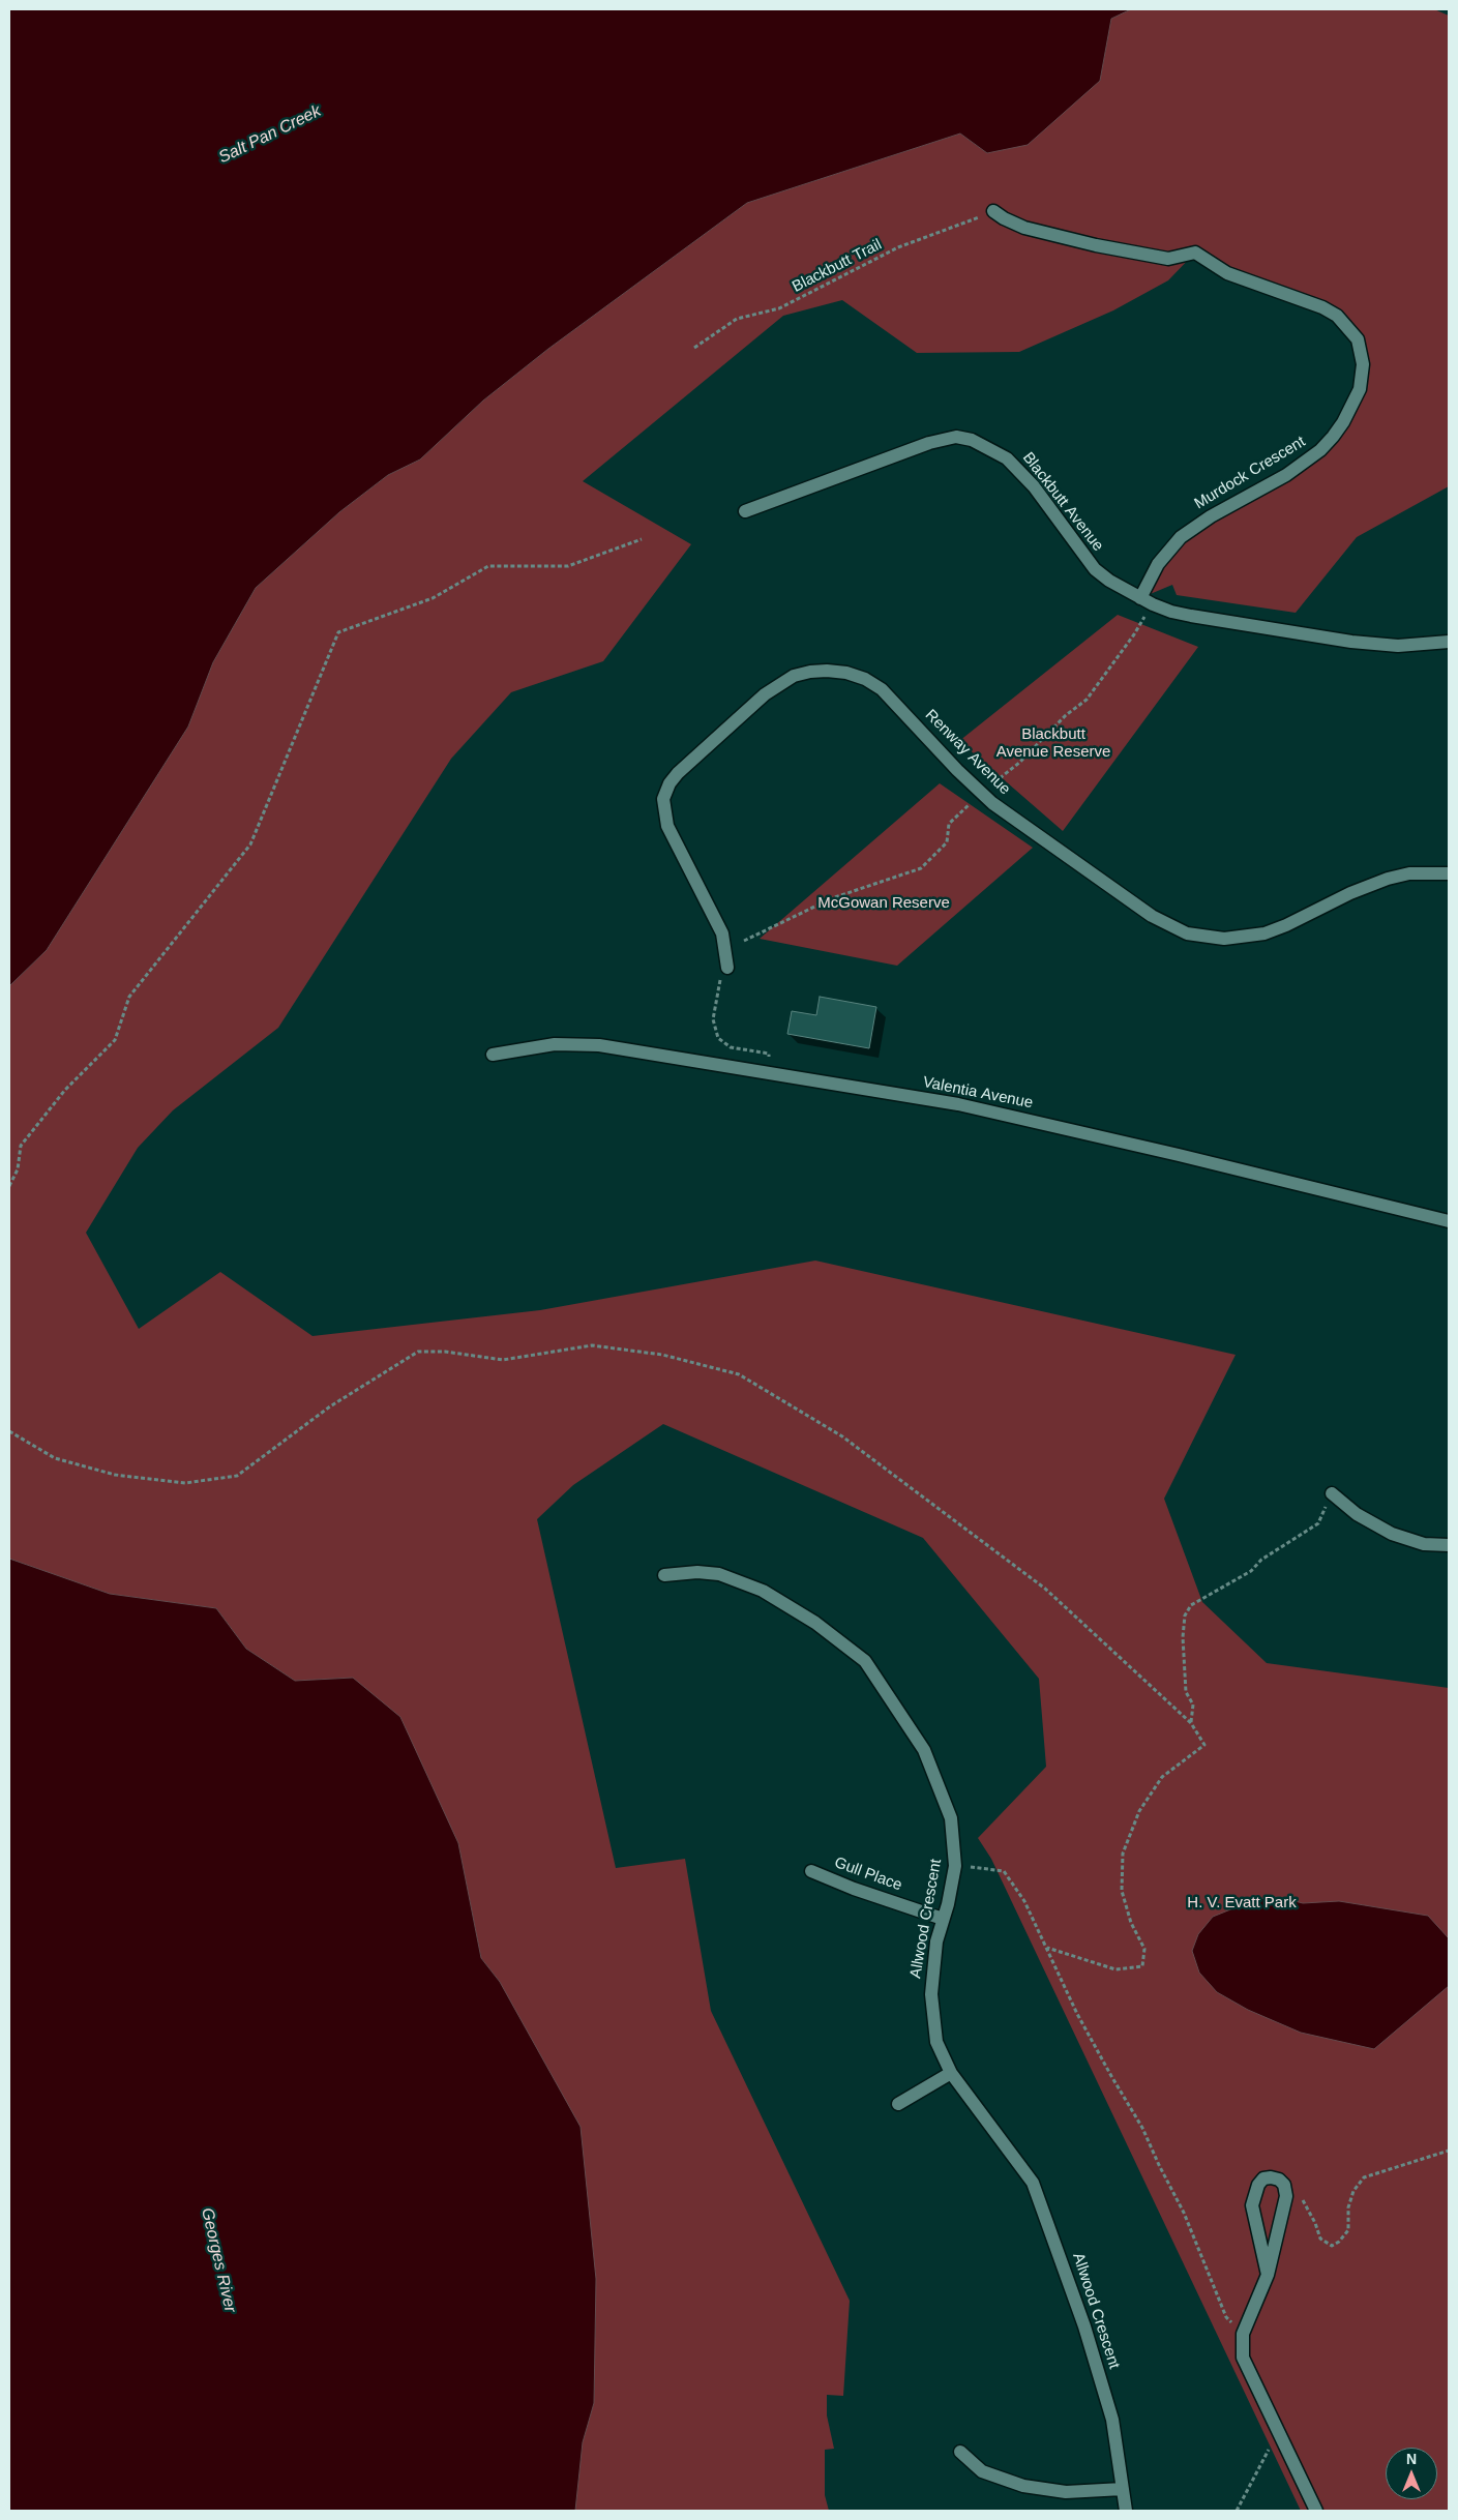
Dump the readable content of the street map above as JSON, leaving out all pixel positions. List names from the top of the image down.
{
  "streets": {
    "street": [
      "Murdock Crescent",
      "Blackbutt Avenue",
      "Renway Avenue",
      "Valentia Avenue",
      "Gull Place",
      "Allwood Crescent"
    ],
    "path": ["Blackbutt Trail"]
  },
  "crossings": [
    ["Blackbutt Trail", "Murdock Crescent"],
    ["Murdock Crescent", "Blackbutt Avenue"],
    ["Gull Place", "Allwood Crescent"]
  ],
  "water": ["Salt Pan Creek", "Georges River"],
  "parks": ["Blackbutt Avenue Reserve", "McGowan Reserve", "H. V. Evatt Park"],
  "north": "top"
}
